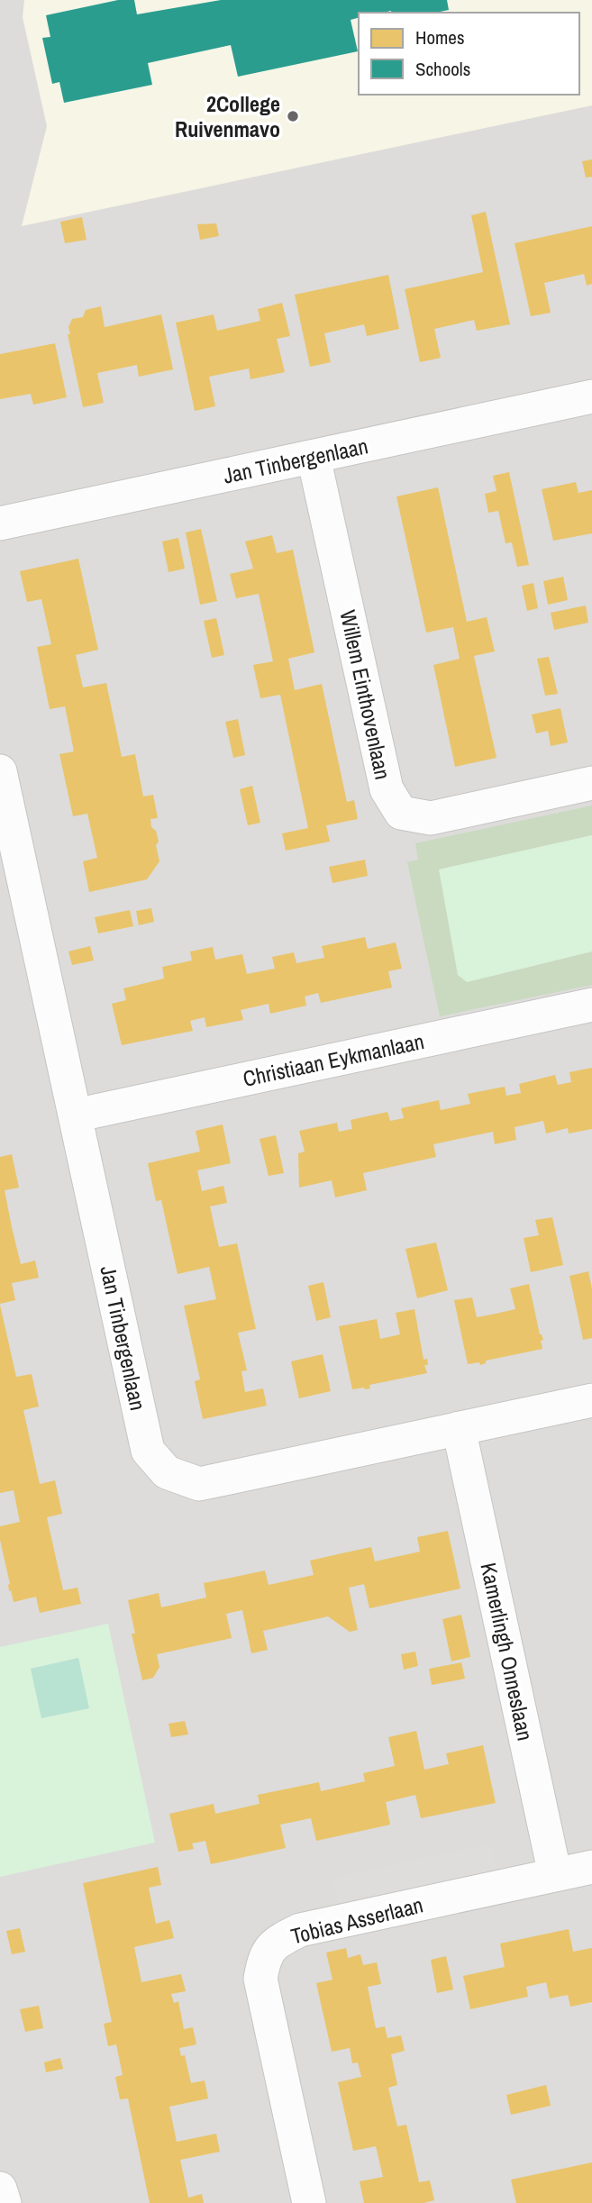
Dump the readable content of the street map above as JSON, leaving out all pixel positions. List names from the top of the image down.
{
  "streets": {
    "street": [
      "Jan Tinbergenlaan",
      "Willem Einthovenlaan",
      "Christiaan Eykmanlaan",
      "Kamerlingh Onneslaan",
      "Tobias Asserlaan"
    ]
  },
  "crossings": [
    ["Jan Tinbergenlaan", "Willem Einthovenlaan"],
    ["Jan Tinbergenlaan", "Christiaan Eykmanlaan"],
    ["Jan Tinbergenlaan", "Kamerlingh Onneslaan"],
    ["Kamerlingh Onneslaan", "Tobias Asserlaan"]
  ],
  "places": ["2College Ruivenmavo"],
  "legend": ["Homes", "Schools"]
}
